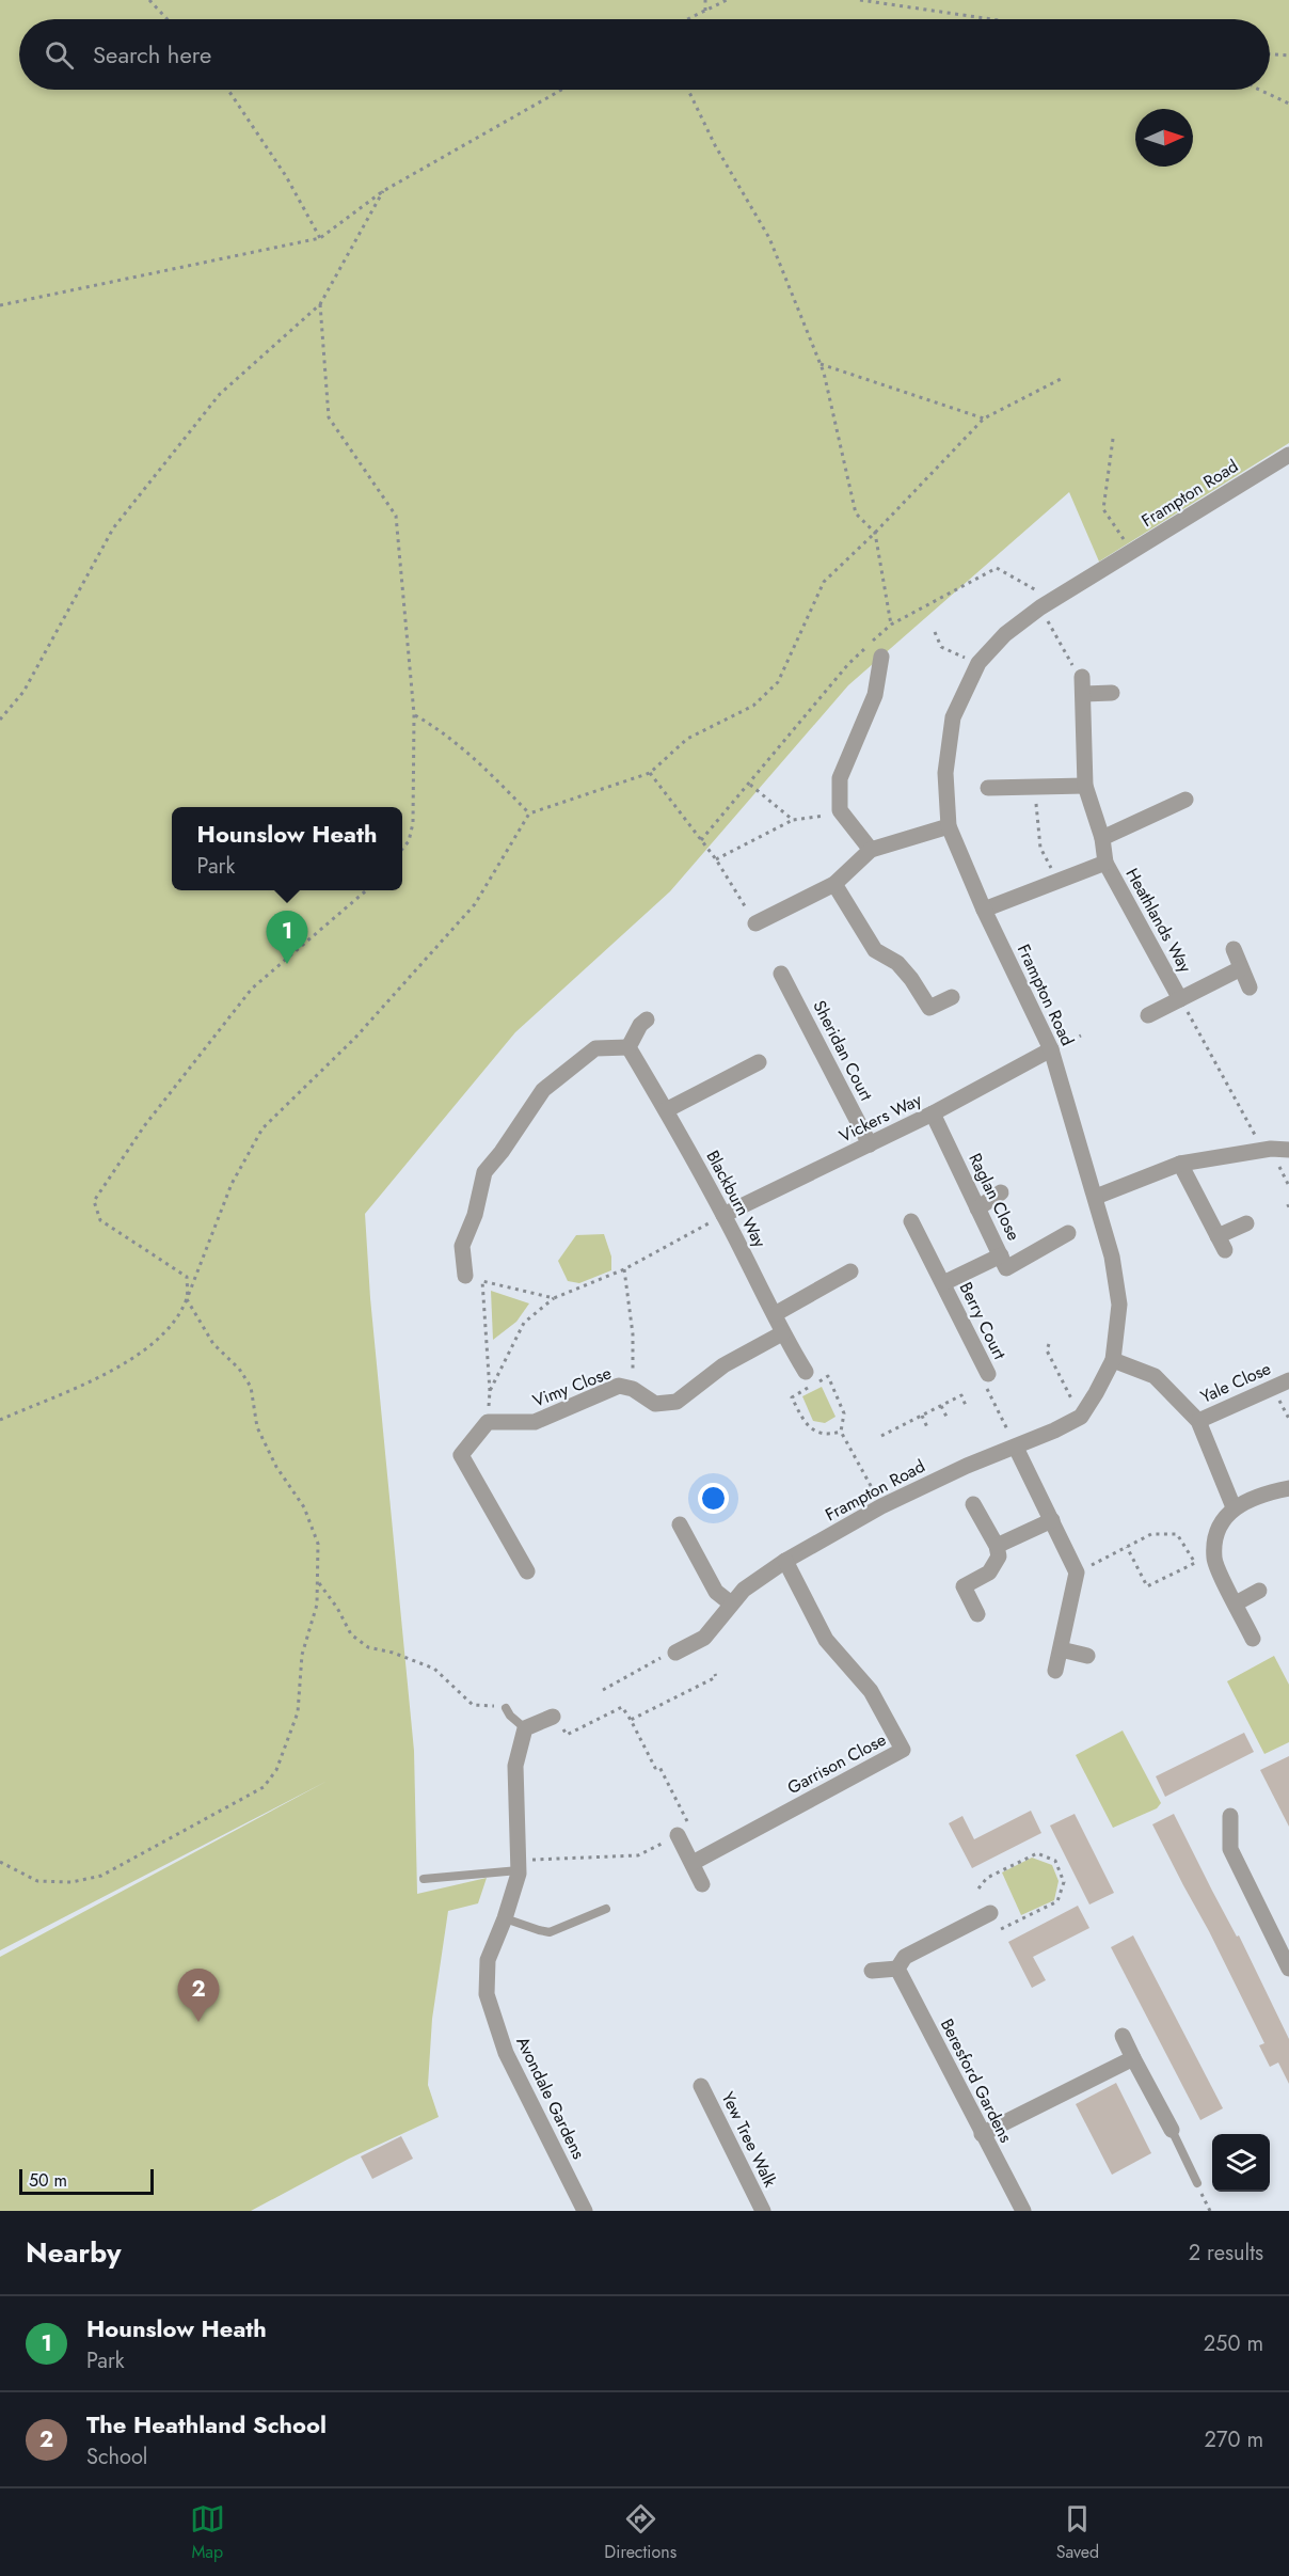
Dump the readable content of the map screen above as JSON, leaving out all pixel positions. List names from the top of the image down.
{
  "streets": {
    "street": [
      "Frampton Road",
      "Heathlands Way",
      "Sheridan Court",
      "Vickers Way",
      "Raglan Close",
      "Blackburn Way",
      "Berry Court",
      "Yale Close",
      "Vimy Close",
      "Garrison Close",
      "Beresford Gardens",
      "Avondale Gardens",
      "Yew Tree Walk"
    ]
  },
  "crossings": [
    ["Frampton Road", "Heathlands Way"],
    ["Frampton Road", "Vickers Way"],
    ["Frampton Road", "Garrison Close"],
    ["Sheridan Court", "Vickers Way"],
    ["Vickers Way", "Raglan Close"],
    ["Vickers Way", "Blackburn Way"],
    ["Raglan Close", "Berry Court"],
    ["Blackburn Way", "Vimy Close"]
  ],
  "scale_bar": "50 m",
  "north": "right",
  "page": {
    "search": "Search here",
    "popup": ["Hounslow Heath", "Park"],
    "pins": ["1", "2"],
    "scale": "50 m",
    "heading": ["Nearby", "2 results"],
    "list": [
      {
        "mark": "1",
        "name": "Hounslow Heath",
        "note": "Park",
        "value": "250 m"
      },
      {
        "mark": "2",
        "name": "The Heathland School",
        "note": "School",
        "value": "270 m"
      }
    ],
    "nav": ["Map", "Directions", "Saved"]
  }
}
